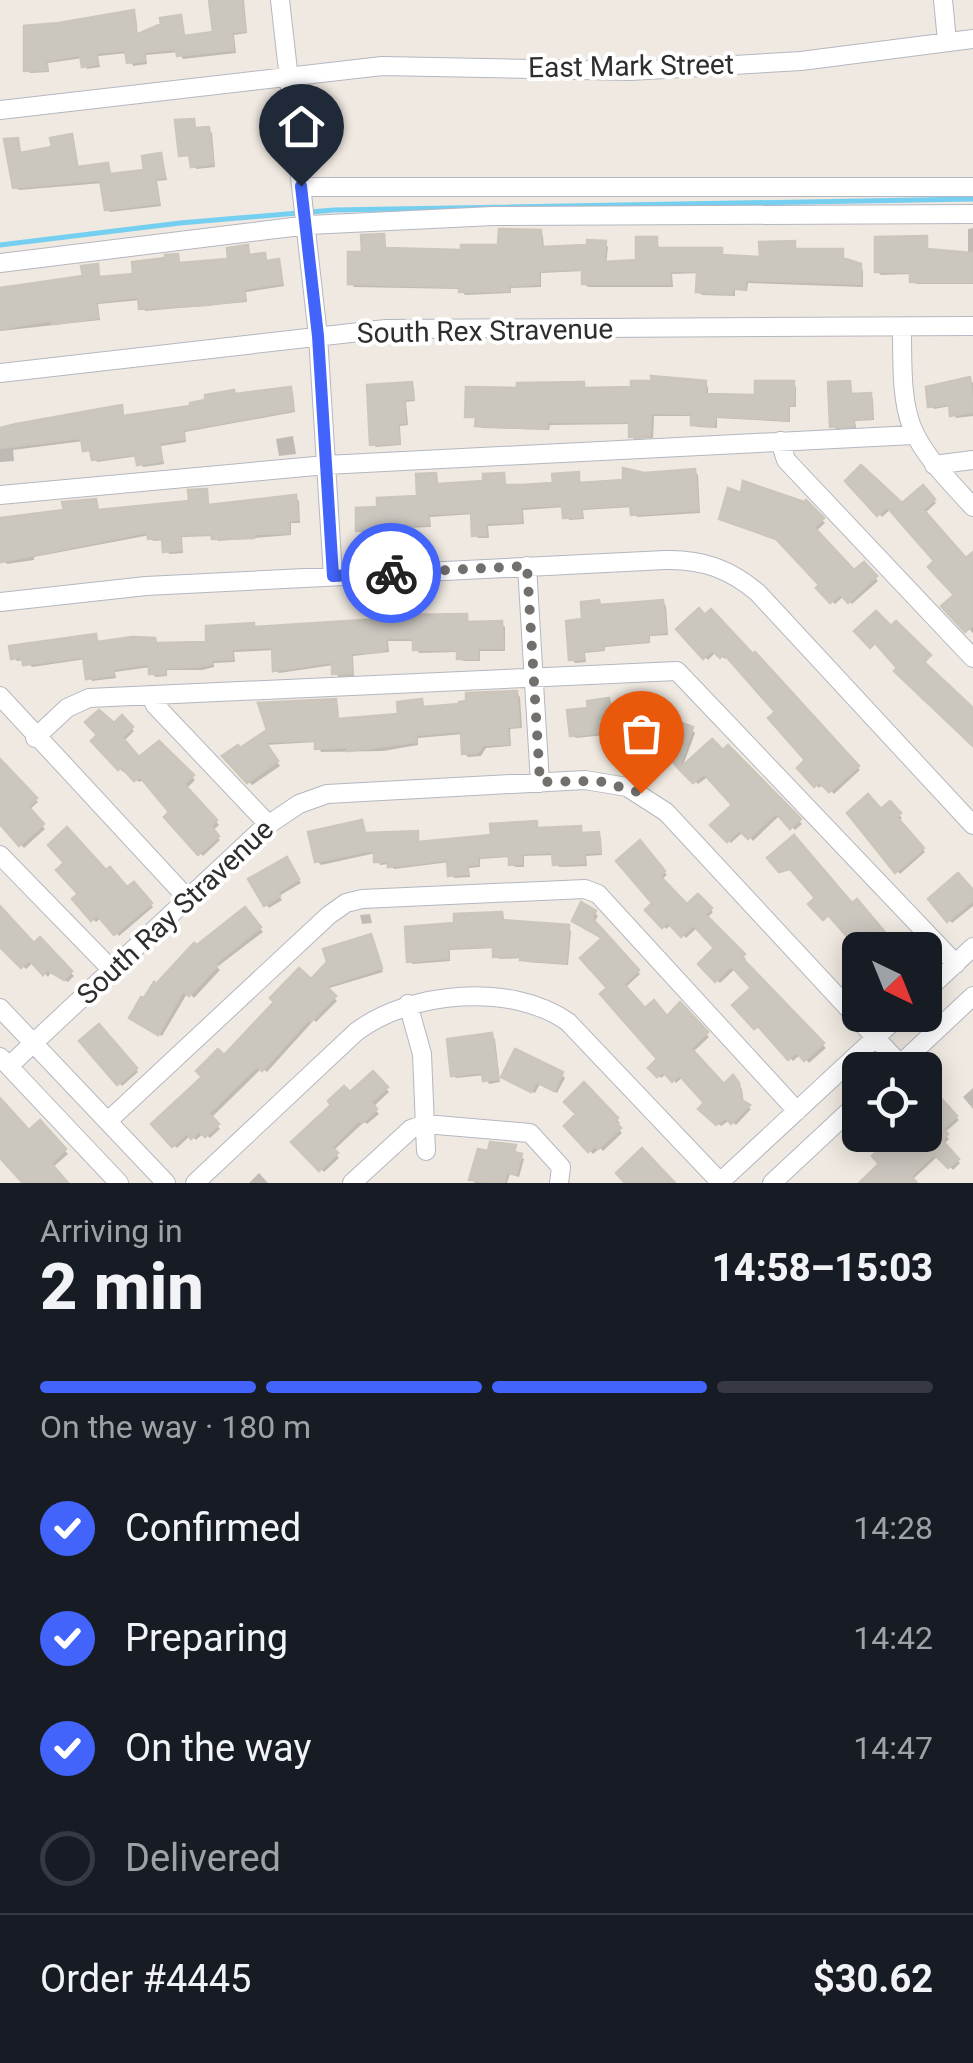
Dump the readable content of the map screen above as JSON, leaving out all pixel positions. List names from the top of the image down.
{
  "streets": {
    "street": ["East Mark Street", "South Rex Stravenue", "South Ray Stravenue"]
  },
  "north": "bottom right",
  "page": {
    "heading": ["2 min", "Arriving in", "14:58–15:03"],
    "panel": ["Order #4445", "$30.62"],
    "bar": "On the way · 180 m",
    "list": [
      ["Confirmed", "14:28"],
      ["Preparing", "14:42"],
      ["On the way", "14:47"],
      "Delivered"
    ]
  }
}
